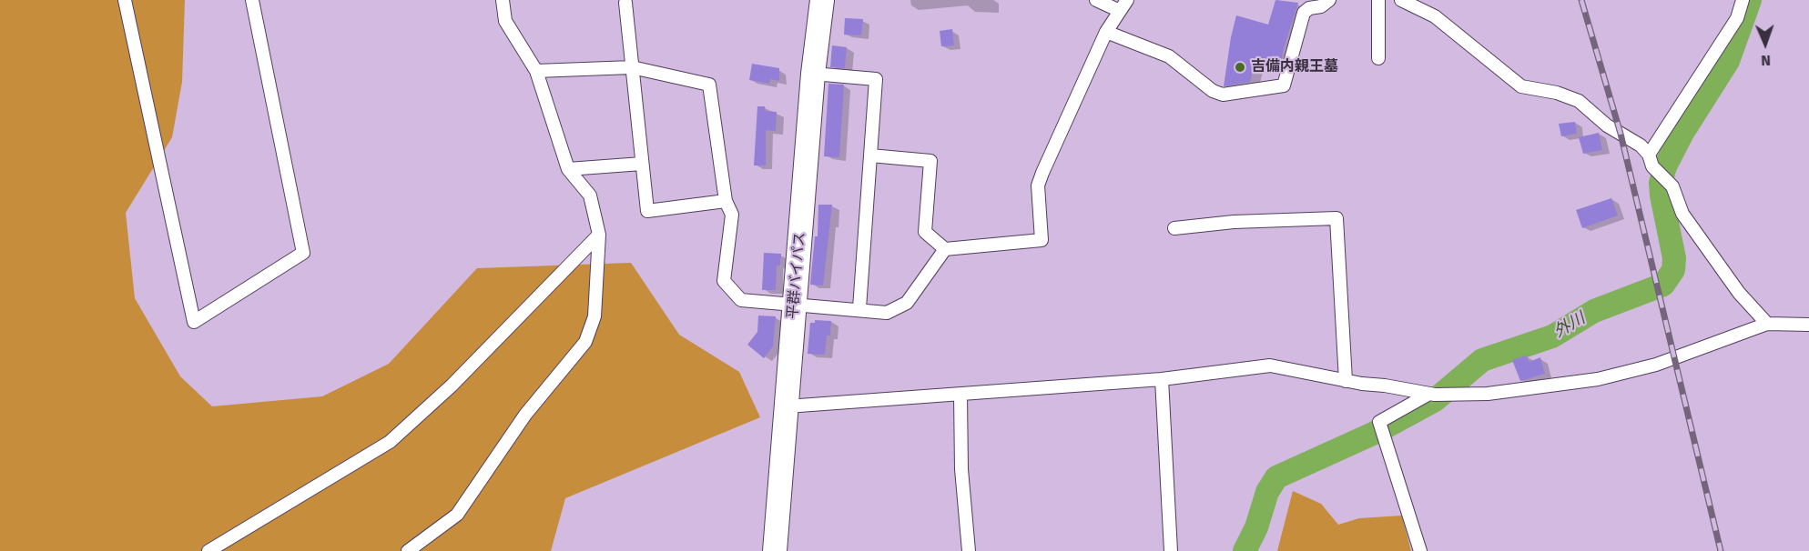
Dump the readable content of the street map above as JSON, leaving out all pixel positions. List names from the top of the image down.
{
  "streets": {
    "highway": ["平群バイパス"]
  },
  "water": ["外川"],
  "places": ["吉備内親王墓"],
  "north": "bottom"
}
